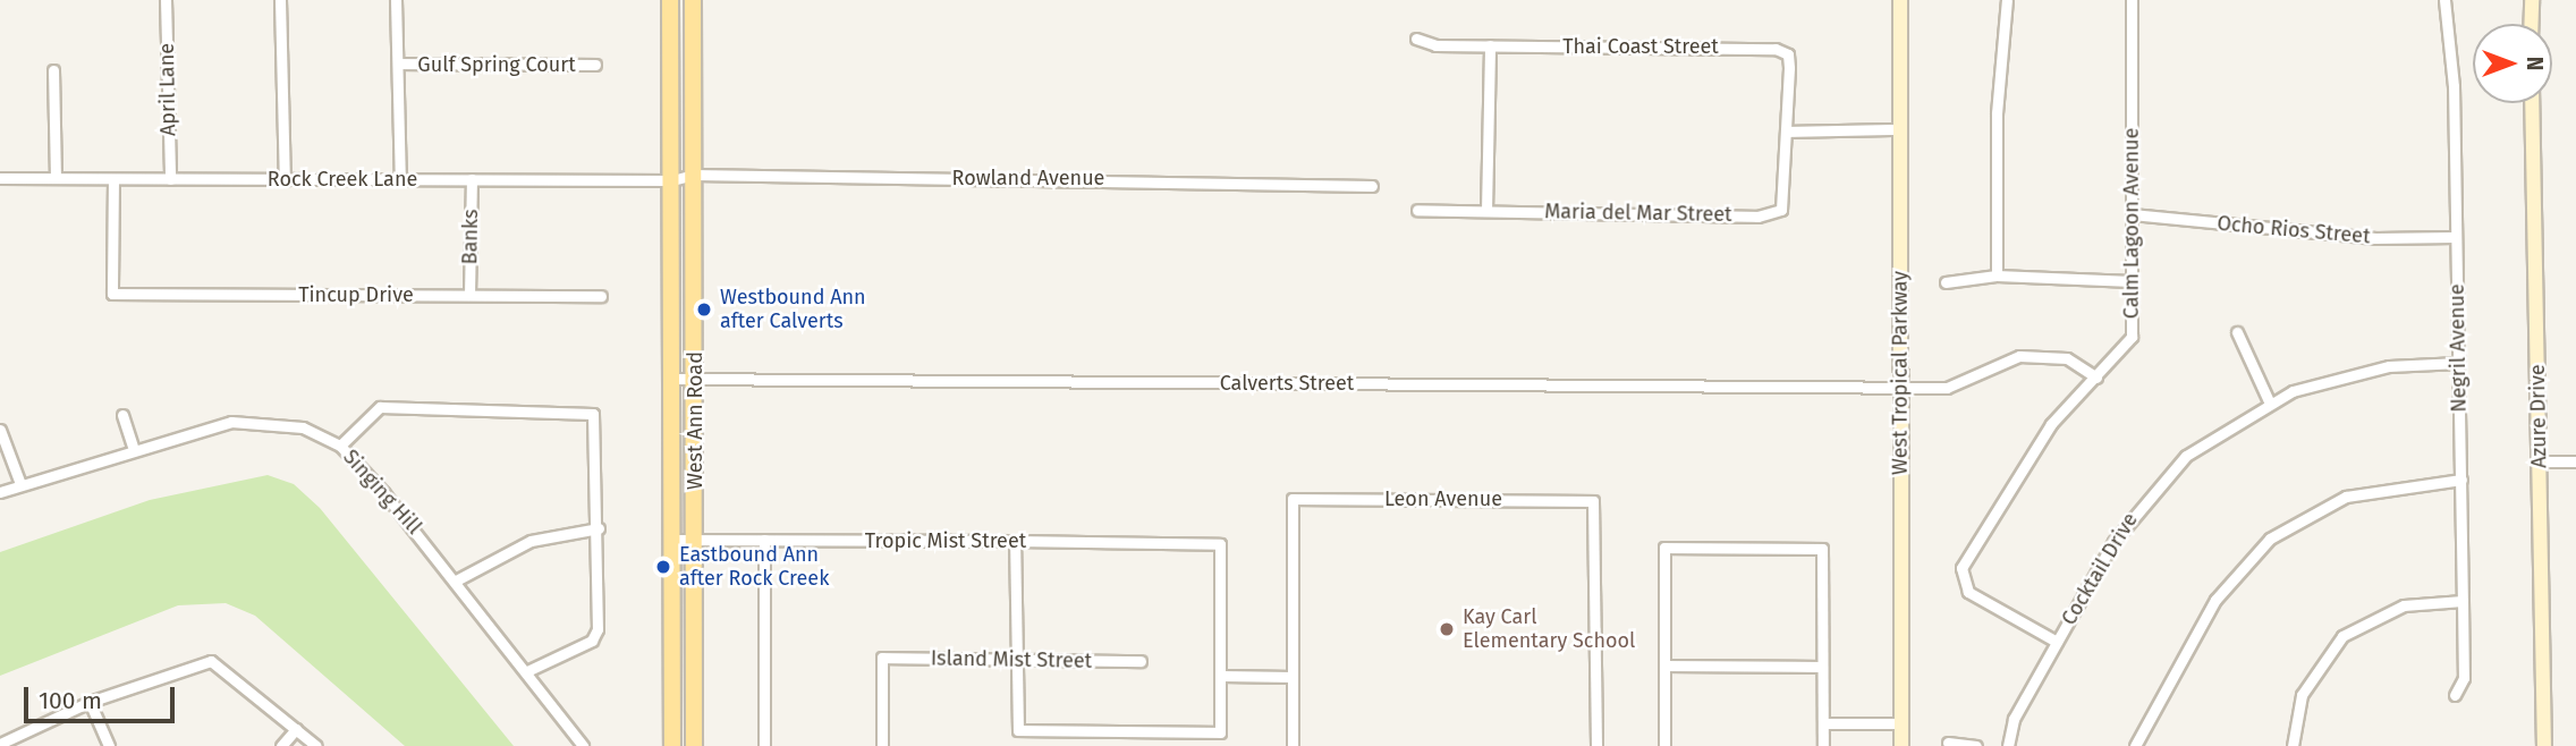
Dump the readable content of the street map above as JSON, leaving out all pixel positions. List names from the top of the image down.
{
  "streets": {
    "main road": ["West Tropical Parkway", "Azure Drive", "West Ann Road"],
    "street": [
      "Thai Coast Street",
      "Gulf Spring Court",
      "April Lane",
      "Rowland Avenue",
      "Rock Creek Lane",
      "Maria del Mar Street",
      "Calm Lagoon Avenue",
      "Ocho Rios Street",
      "Banks",
      "Tincup Drive",
      "Negril Avenue",
      "Calverts Street",
      "Singing Hill",
      "Leon Avenue",
      "Tropic Mist Street",
      "Cocktail Drive",
      "Island Mist Street"
    ]
  },
  "crossings": [
    ["Thai Coast Street", "Maria del Mar Street"],
    ["April Lane", "Rock Creek Lane"],
    ["Rowland Avenue", "Rock Creek Lane"],
    ["Rowland Avenue", "West Ann Road"],
    ["Rock Creek Lane", "Banks"],
    ["Rock Creek Lane", "Tincup Drive"],
    ["Rock Creek Lane", "West Ann Road"],
    ["Calm Lagoon Avenue", "Ocho Rios Street"],
    ["Calm Lagoon Avenue", "Calverts Street"],
    ["Calm Lagoon Avenue", "Cocktail Drive"],
    ["Ocho Rios Street", "Negril Avenue"],
    ["Banks", "Tincup Drive"],
    ["Negril Avenue", "Cocktail Drive"],
    ["West Tropical Parkway", "Calverts Street"],
    ["Calverts Street", "West Ann Road"],
    ["West Ann Road", "Tropic Mist Street"]
  ],
  "places": ["Westbound Ann after Calverts", "Eastbound Ann after Rock Creek", "Kay Carl Elementary School"],
  "scale_bar": "100 m",
  "north": "right"
}
